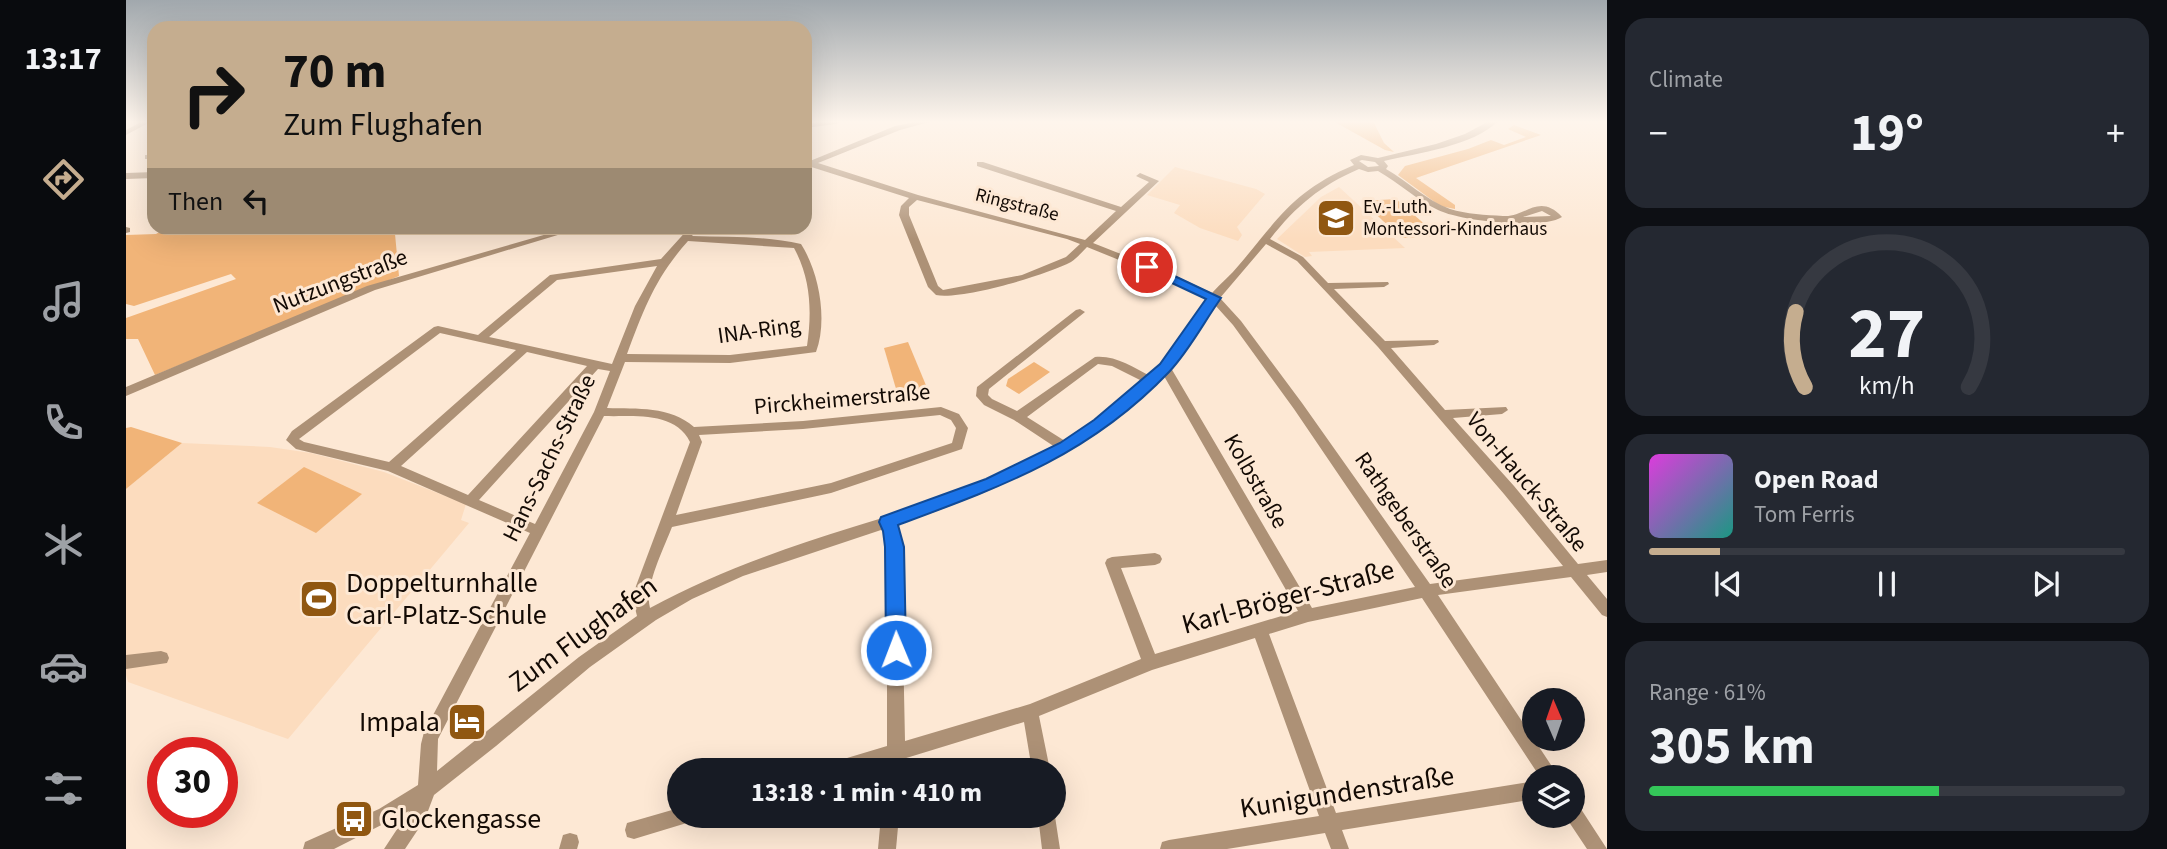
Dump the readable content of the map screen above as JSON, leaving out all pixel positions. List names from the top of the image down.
{
  "streets": {
    "street": [
      "Ringstraße",
      "Nutzungstraße",
      "INA-Ring",
      "Pirckheimerstraße",
      "Hans-Sachs-Straße",
      "Kolbstraße",
      "Von-Hauck-Straße",
      "Rathgeberstraße",
      "Karl-Bröger-Straße",
      "Zum Flughafen",
      "Kunigundenstraße"
    ]
  },
  "crossings": [
    ["Ringstraße", "Rathgeberstraße"],
    ["Ringstraße", "Zum Flughafen"],
    ["INA-Ring", "Hans-Sachs-Straße"],
    ["Hans-Sachs-Straße", "Zum Flughafen"],
    ["Kolbstraße", "Karl-Bröger-Straße"],
    ["Kolbstraße", "Zum Flughafen"],
    ["Von-Hauck-Straße", "Karl-Bröger-Straße"],
    ["Von-Hauck-Straße", "Zum Flughafen"],
    ["Rathgeberstraße", "Karl-Bröger-Straße"],
    ["Rathgeberstraße", "Zum Flughafen"]
  ],
  "places": {
    "school or university": ["Ev.-Luth. Montessori-Kinderhaus"],
    "sports": ["Doppelturnhalle Carl-Platz-Schule"],
    "hotel": ["Impala"],
    "bus stop": ["Glockengasse"]
  },
  "north": "top",
  "page": {
    "tabs": "13:17",
    "tile": [
      "Climate",
      ["Range · 61%", "305 km"]
    ],
    "turn": ["70 m", "Zum Flughafen"],
    "heat": ["−", "19°", "+"],
    "then": "Then",
    "song": ["Open Road", "Tom Ferris"],
    "limit": "30",
    "trip": "13:18 · 1 min · 410 m",
    "gauge": ["27", "km/h"]
  }
}
